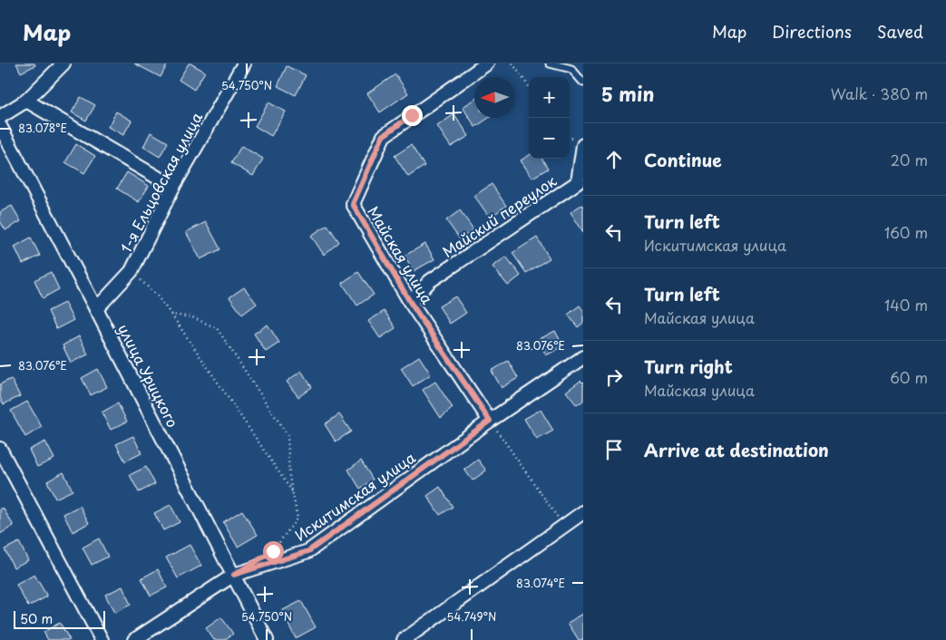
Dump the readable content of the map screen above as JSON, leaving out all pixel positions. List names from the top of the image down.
{
  "streets": {
    "street": [
      "1-я Ельцовская улица",
      "Майский переулок",
      "Майская улица",
      "улица Урицкого",
      "Искитимская улица"
    ]
  },
  "crossings": [
    ["1-я Ельцовская улица", "улица Урицкого"],
    ["Майский переулок", "Майская улица"],
    ["Майская улица", "Искитимская улица"],
    ["улица Урицкого", "Искитимская улица"]
  ],
  "scale_bar": "50 m",
  "north": "left",
  "page": {
    "header": "Map",
    "nav": ["Map", "Directions", "Saved"],
    "heading": ["5 min", "Walk · 380 m"],
    "map_buttons": ["+", "−"],
    "list": [
      ["Continue", "20 m"],
      ["Turn left", "Искитимская улица", "160 m"],
      ["Turn left", "Майская улица", "140 m"],
      ["Turn right", "Майская улица", "60 m"],
      "Arrive at destination"
    ],
    "scale": "50 m"
  },
  "coordinates": [
    "54.750°N",
    "83.078°E",
    "83.076°E",
    "83.074°E",
    "54.749°N"
  ]
}
